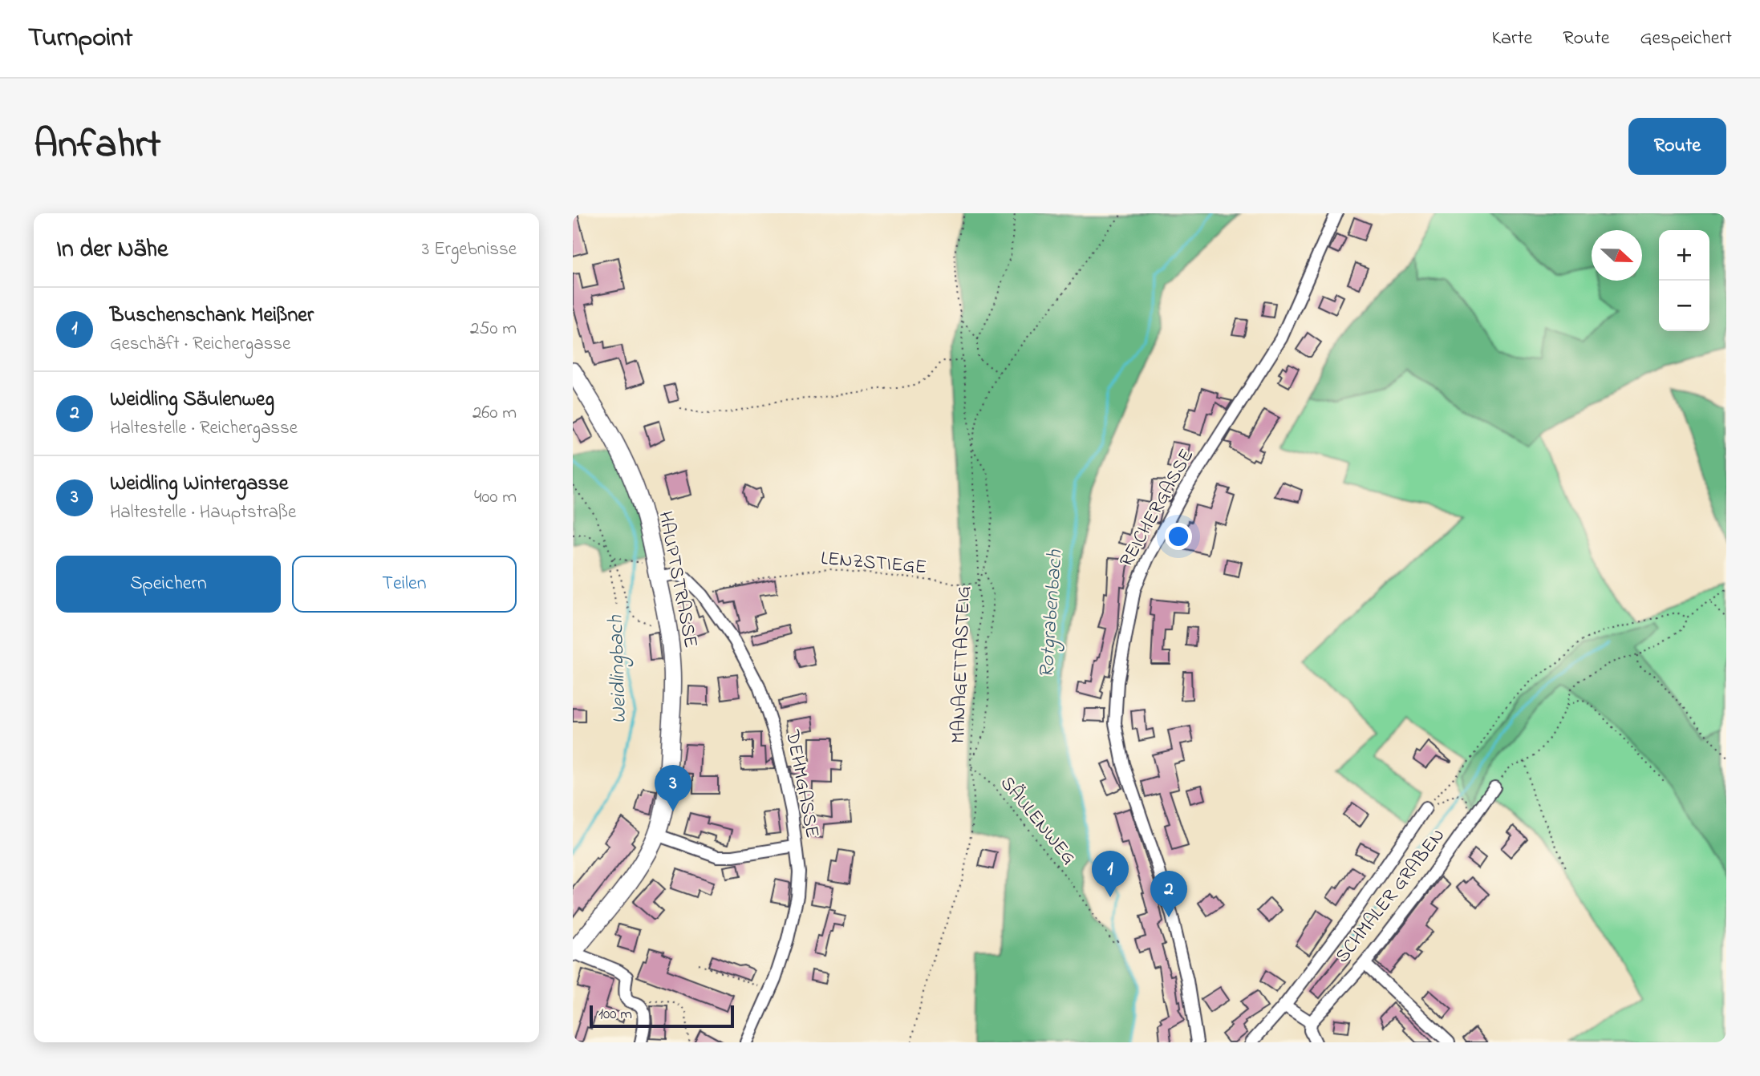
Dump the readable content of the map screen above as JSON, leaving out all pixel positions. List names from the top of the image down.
{
  "streets": {
    "main road": ["HAUPTSTRASSE"],
    "street": ["REICHERGASSE", "DEHMGASSE", "SCHMALER GRABEN"],
    "path": ["LENZSTIEGE", "MANAGETTASTEIG", "SÄULENWEG"]
  },
  "crossings": [
    ["LENZSTIEGE", "MANAGETTASTEIG"],
    ["LENZSTIEGE", "DEHMGASSE"],
    ["HAUPTSTRASSE", "DEHMGASSE"],
    ["MANAGETTASTEIG", "SÄULENWEG"]
  ],
  "water": ["Rotgrabenbach", "Weidlingbach"],
  "scale_bar": "100 m",
  "north": "right",
  "page": {
    "header": "Turnpoint",
    "nav": ["Karte", "Route", "Gespeichert"],
    "title": "Anfahrt",
    "buttons": [
      "Route",
      ["Speichern", "Teilen"]
    ],
    "heading": ["In der Nähe", "3 Ergebnisse"],
    "map_buttons": ["+", "−"],
    "list": [
      {
        "mark": "1",
        "name": "Buschenschank Meißner",
        "note": "Geschäft · Reichergasse",
        "value": "250 m"
      },
      {
        "mark": "2",
        "name": "Weidling Säulenweg",
        "note": "Haltestelle · Reichergasse",
        "value": "260 m"
      },
      {
        "mark": "3",
        "name": "Weidling Wintergasse",
        "note": "Haltestelle · Hauptstraße",
        "value": "400 m"
      }
    ],
    "pins": ["3", "1", "2"],
    "scale": "100 m"
  }
}
